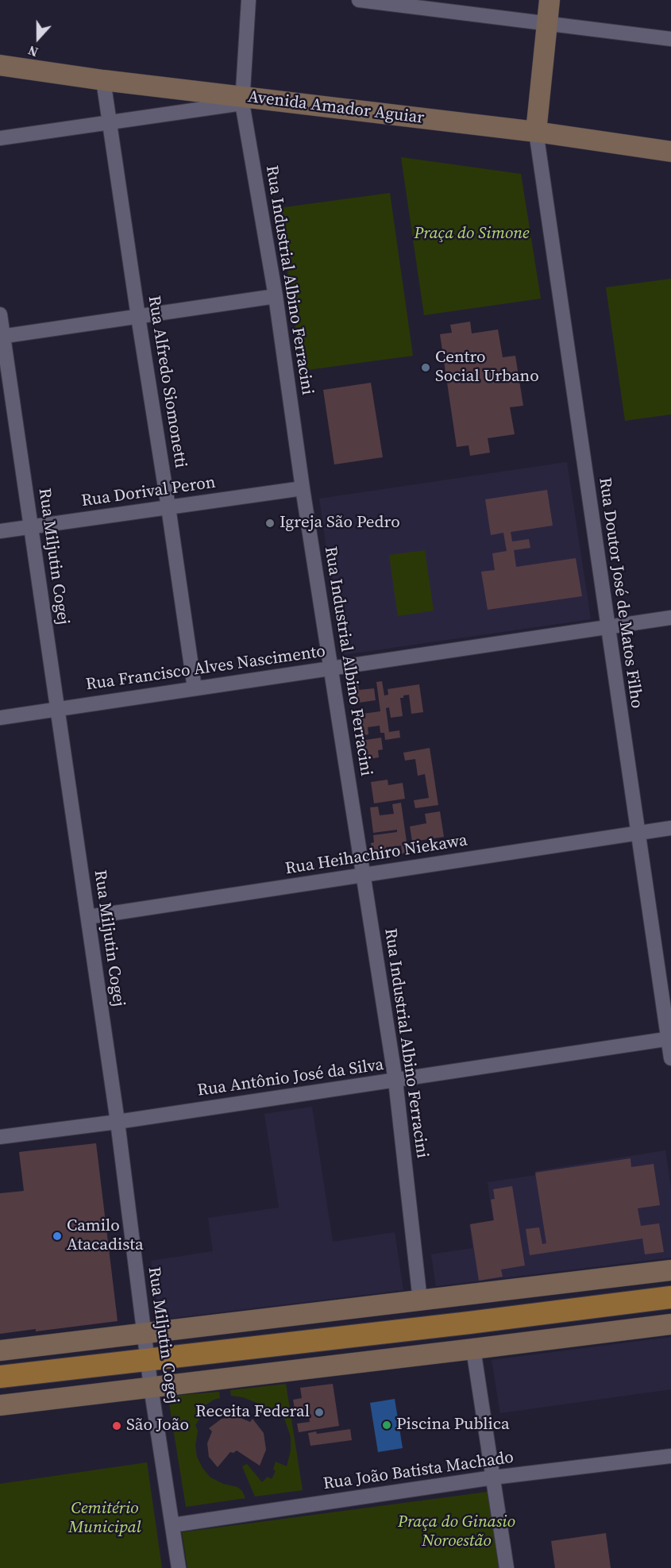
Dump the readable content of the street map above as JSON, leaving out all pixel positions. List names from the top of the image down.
{
  "streets": {
    "street": [
      "Avenida Amador Aguiar",
      "Rua Industrial Albino Ferracini",
      "Rua Alfredo Siomonetti",
      "Rua Dorival Peron",
      "Rua Miljutin Cogej",
      "Rua Doutor José de Matos Filho",
      "Rua Francisco Alves Nascimento",
      "Rua Heihachiro Niekawa",
      "Rua Antônio José da Silva",
      "Rua João Batista Machado"
    ]
  },
  "crossings": [
    ["Avenida Amador Aguiar", "Rua Industrial Albino Ferracini"],
    ["Avenida Amador Aguiar", "Rua Alfredo Siomonetti"],
    ["Avenida Amador Aguiar", "Rua Doutor José de Matos Filho"],
    ["Rua Industrial Albino Ferracini", "Rua Dorival Peron"],
    ["Rua Industrial Albino Ferracini", "Rua Francisco Alves Nascimento"],
    ["Rua Industrial Albino Ferracini", "Rua Heihachiro Niekawa"],
    ["Rua Industrial Albino Ferracini", "Rua Antônio José da Silva"],
    ["Rua Alfredo Siomonetti", "Rua Dorival Peron"],
    ["Rua Alfredo Siomonetti", "Rua Francisco Alves Nascimento"],
    ["Rua Dorival Peron", "Rua Miljutin Cogej"],
    ["Rua Miljutin Cogej", "Rua Francisco Alves Nascimento"],
    ["Rua Miljutin Cogej", "Rua Heihachiro Niekawa"],
    ["Rua Miljutin Cogej", "Rua Antônio José da Silva"],
    ["Rua Miljutin Cogej", "Rua João Batista Machado"],
    ["Rua Doutor José de Matos Filho", "Rua Francisco Alves Nascimento"],
    ["Rua Doutor José de Matos Filho", "Rua Heihachiro Niekawa"],
    ["Rua Doutor José de Matos Filho", "Rua Antônio José da Silva"]
  ],
  "parks": ["Praça do Simone", "Cemitério Municipal", "Praça do Ginasio Noroestão"],
  "places": [
    "Centro Social Urbano",
    "Igreja São Pedro",
    "Camilo Atacadista",
    "Receita Federal",
    "Piscina Publica",
    "São João"
  ],
  "north": "bottom"
}
